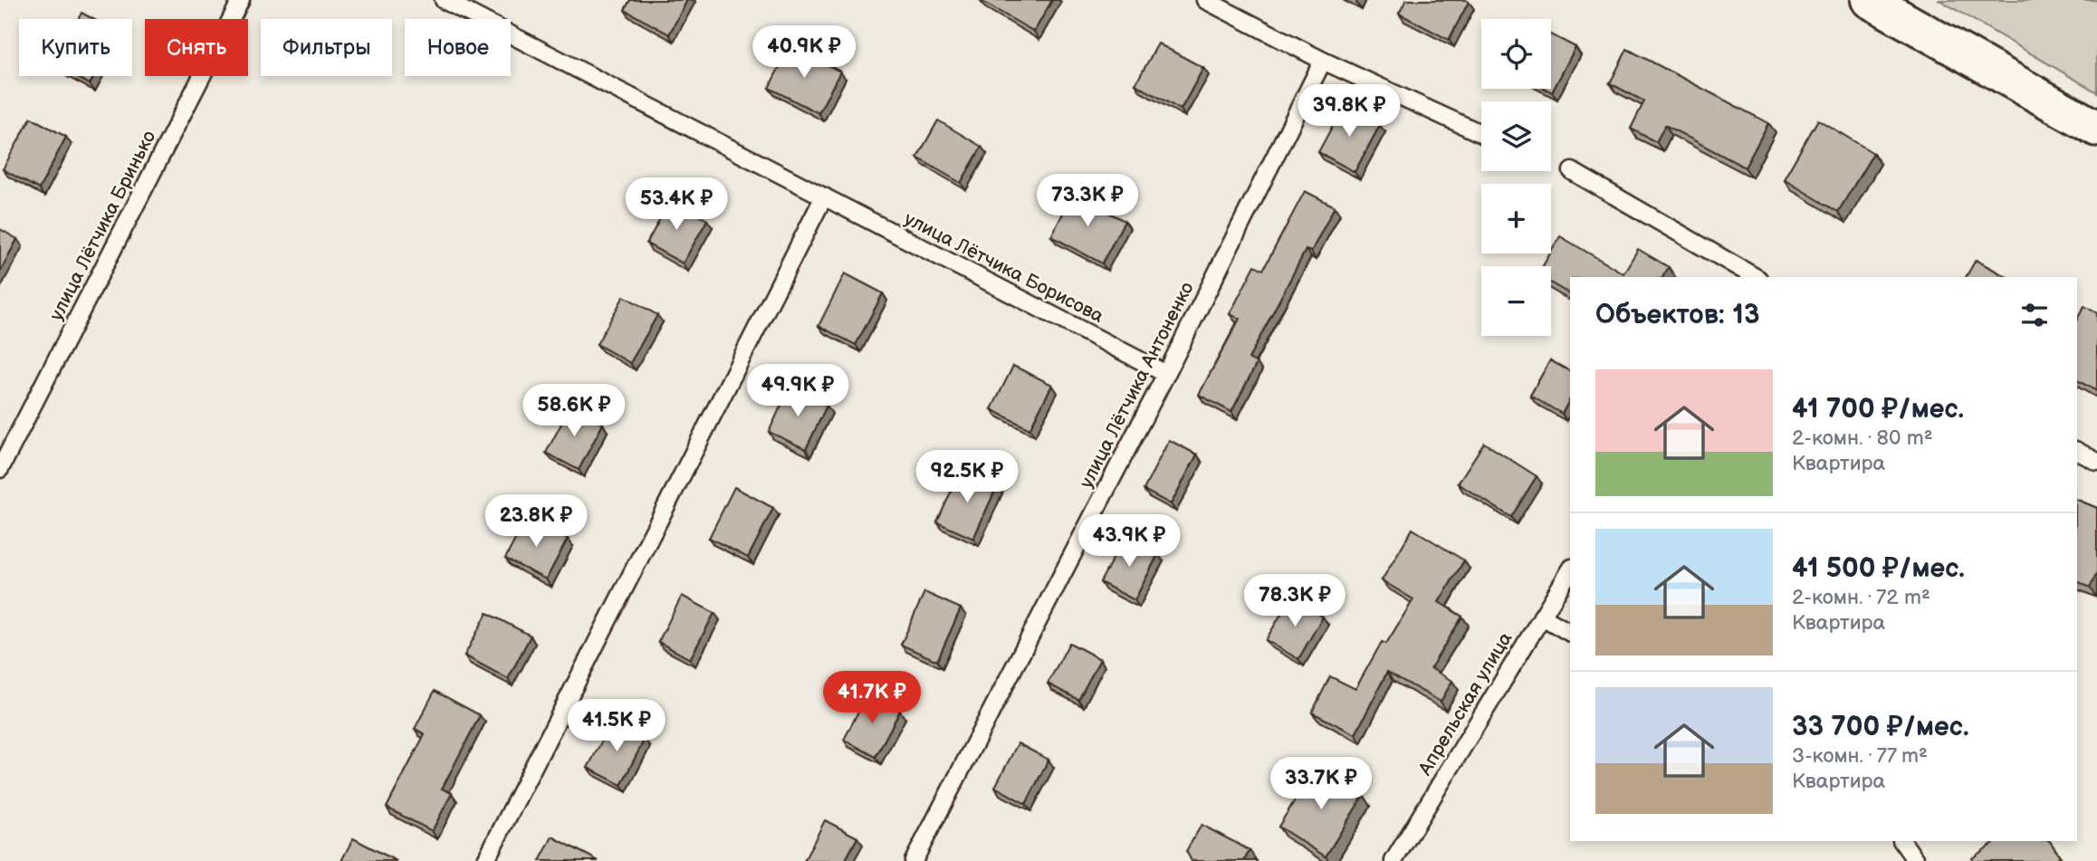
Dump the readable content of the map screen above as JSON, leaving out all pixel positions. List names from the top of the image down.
{
  "streets": {
    "lane": [
      "улица Лётчика Бринько",
      "улица Лётчика Борисова",
      "улица Лётчика Антоненко",
      "Апрельская улица"
    ]
  },
  "crossings": [
    ["улица Лётчика Борисова", "улица Лётчика Антоненко"]
  ],
  "page": {
    "map_buttons": ["+", "−"],
    "chip": [
      "Купить",
      "Снять",
      "Фильтры",
      "Новое"
    ],
    "price": [
      "40.9K ₽",
      "39.8K ₽",
      "73.3K ₽",
      "53.4K ₽",
      "49.9K ₽",
      "58.6K ₽",
      "92.5K ₽",
      "23.8K ₽",
      "43.9K ₽",
      "78.3K ₽",
      "41.7K ₽",
      "41.5K ₽",
      "33.7K ₽"
    ],
    "heading": "Объектов: 13",
    "list": [
      {
        "name": "41 700 ₽/мес.",
        "note": "2-комн. · 80 m² · Квартира"
      },
      {
        "name": "41 500 ₽/мес.",
        "note": "2-комн. · 72 m² · Квартира"
      },
      {
        "name": "33 700 ₽/мес.",
        "note": "3-комн. · 77 m² · Квартира"
      }
    ]
  }
}
